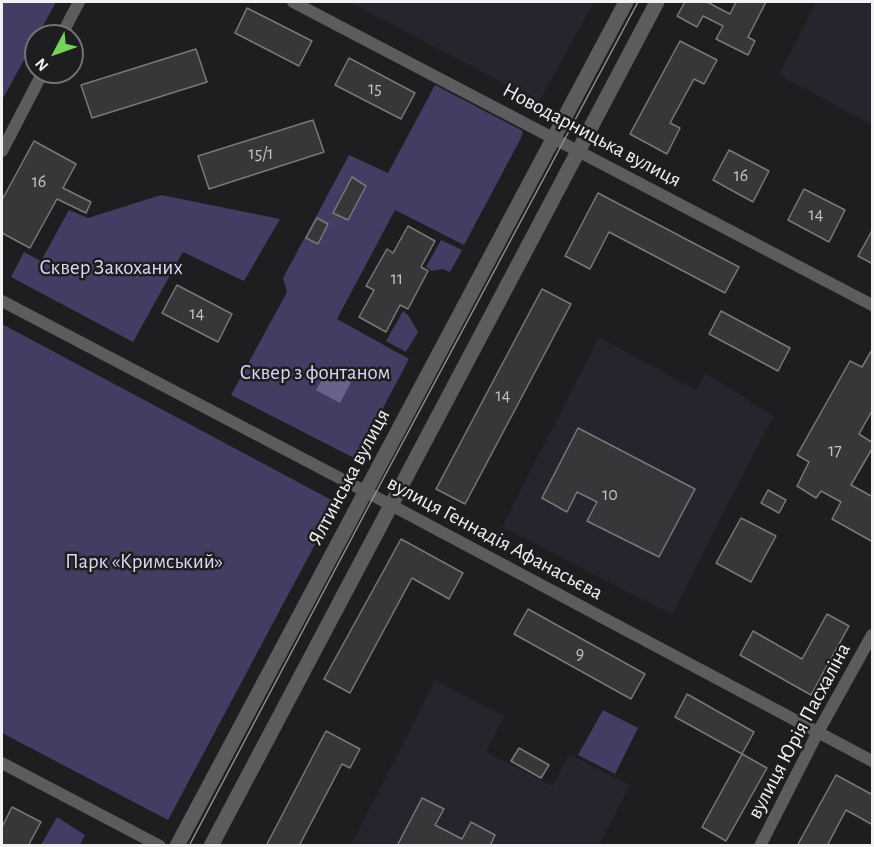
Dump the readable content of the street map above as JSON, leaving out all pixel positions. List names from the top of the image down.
{
  "streets": {
    "street": [
      "Новодарницька вулиця",
      "Ялтинська вулиця",
      "вулиця Геннадія Афанасьєва",
      "вулиця Юрія Пасхаліна"
    ]
  },
  "crossings": [
    ["Новодарницька вулиця", "Ялтинська вулиця"],
    ["Ялтинська вулиця", "вулиця Геннадія Афанасьєва"],
    ["вулиця Геннадія Афанасьєва", "вулиця Юрія Пасхаліна"]
  ],
  "parks": ["Сквер Закоханих", "Сквер з фонтаном", "Парк «Кримський»"],
  "house_numbers": [
    "15",
    "15/1",
    "16",
    "16",
    "14",
    "11",
    "14",
    "14",
    "17",
    "10",
    "9"
  ],
  "north": "bottom left"
}
